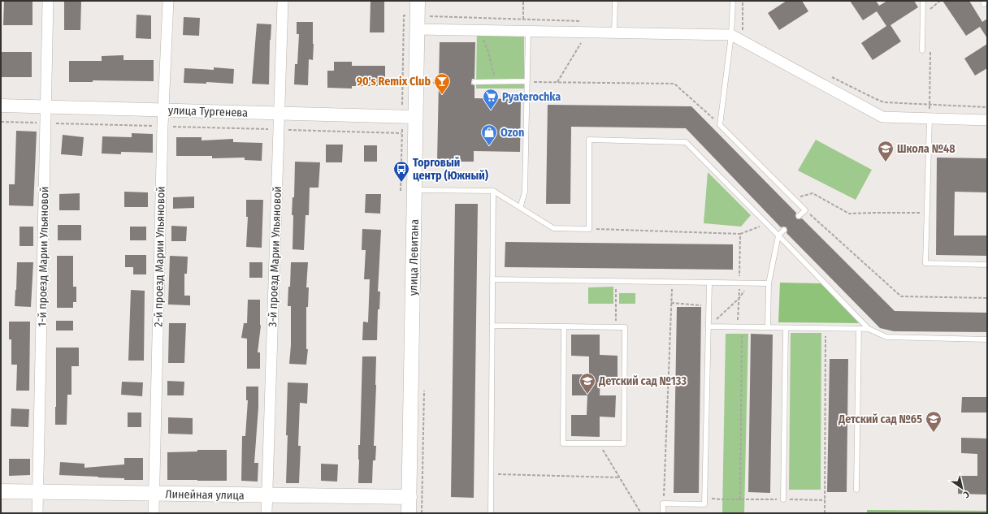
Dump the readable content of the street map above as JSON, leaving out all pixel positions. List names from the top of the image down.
{
  "streets": {
    "main road": ["улица Левитана", "Линейная улица"],
    "street": [
      "улица Тургенева",
      "1-й проезд Марии Ульяновой",
      "2-й проезд Марии Ульяновой",
      "3-й проезд Марии Ульяновой"
    ]
  },
  "crossings": [
    ["улица Тургенева", "1-й проезд Марии Ульяновой"],
    ["улица Тургенева", "2-й проезд Марии Ульяновой"],
    ["улица Тургенева", "3-й проезд Марии Ульяновой"],
    ["улица Тургенева", "улица Левитана"],
    ["1-й проезд Марии Ульяновой", "Линейная улица"],
    ["2-й проезд Марии Ульяновой", "Линейная улица"],
    ["3-й проезд Марии Ульяновой", "Линейная улица"],
    ["улица Левитана", "Линейная улица"]
  ],
  "places": {
    "bar": ["90's Remix Club"],
    "supermarket": ["Pyaterochka"],
    "shop": ["Ozon"],
    "school or university": ["Школа №48", "Детский сад №133", "Детский сад №65"],
    "bus stop": ["Торговый центр (Южный)"]
  },
  "north": "bottom right"
}
